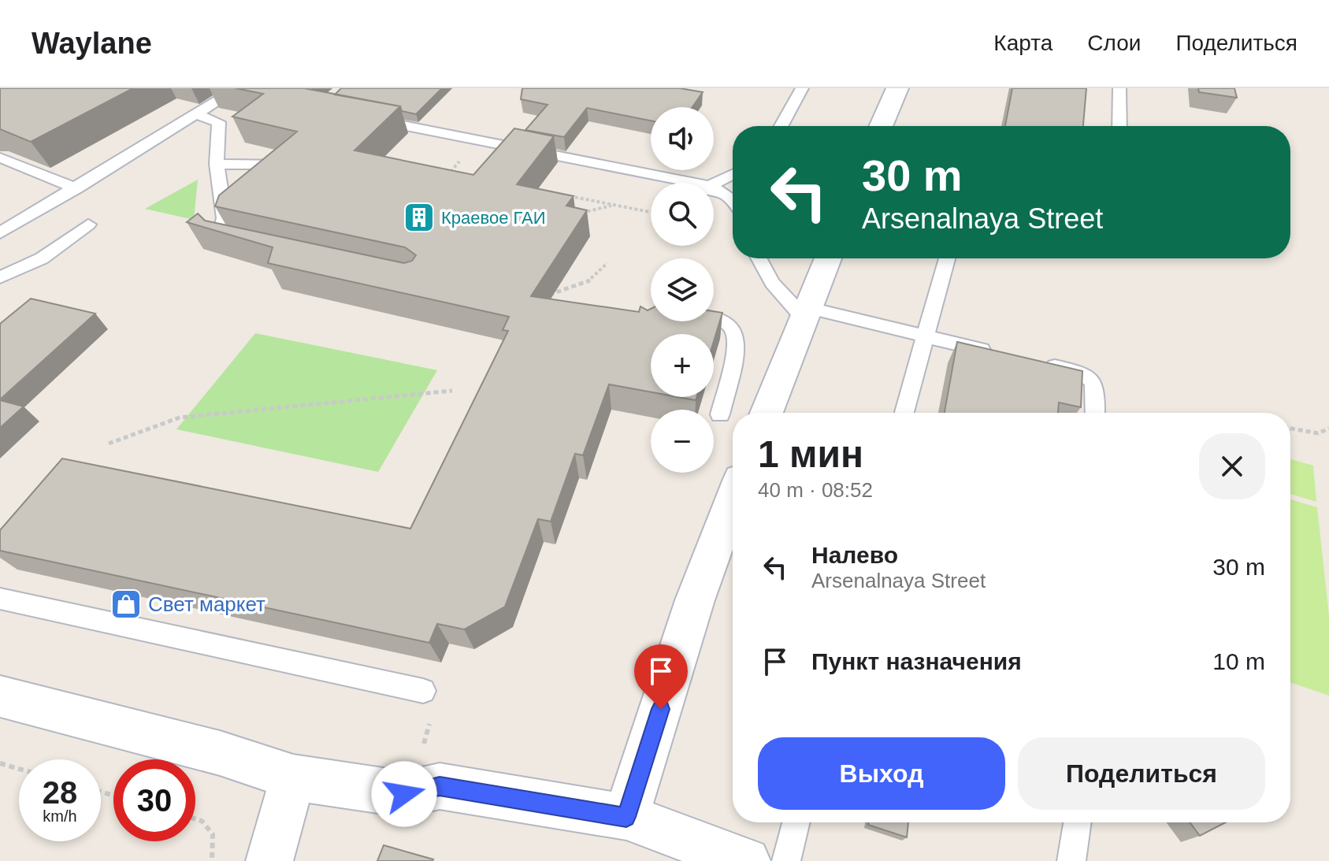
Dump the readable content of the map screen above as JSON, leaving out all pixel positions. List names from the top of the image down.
{
  "places": {
    "building": ["Краевое ГАИ"],
    "shop": ["Свет маркет"]
  },
  "page": {
    "header": "Waylane",
    "nav": ["Карта", "Слои", "Поделиться"],
    "map_buttons": ["+", "−"],
    "turn": ["30 m", "Arsenalnaya Street"],
    "heading": ["1 мин", "40 m · 08:52"],
    "list": [
      {
        "name": "Налево",
        "note": "Arsenalnaya Street",
        "value": "30 m"
      },
      {
        "name": "Пункт назначения",
        "value": "10 m"
      }
    ],
    "buttons": ["Выход", "Поделиться"],
    "speed": "28 km/h",
    "limit": "30"
  }
}
